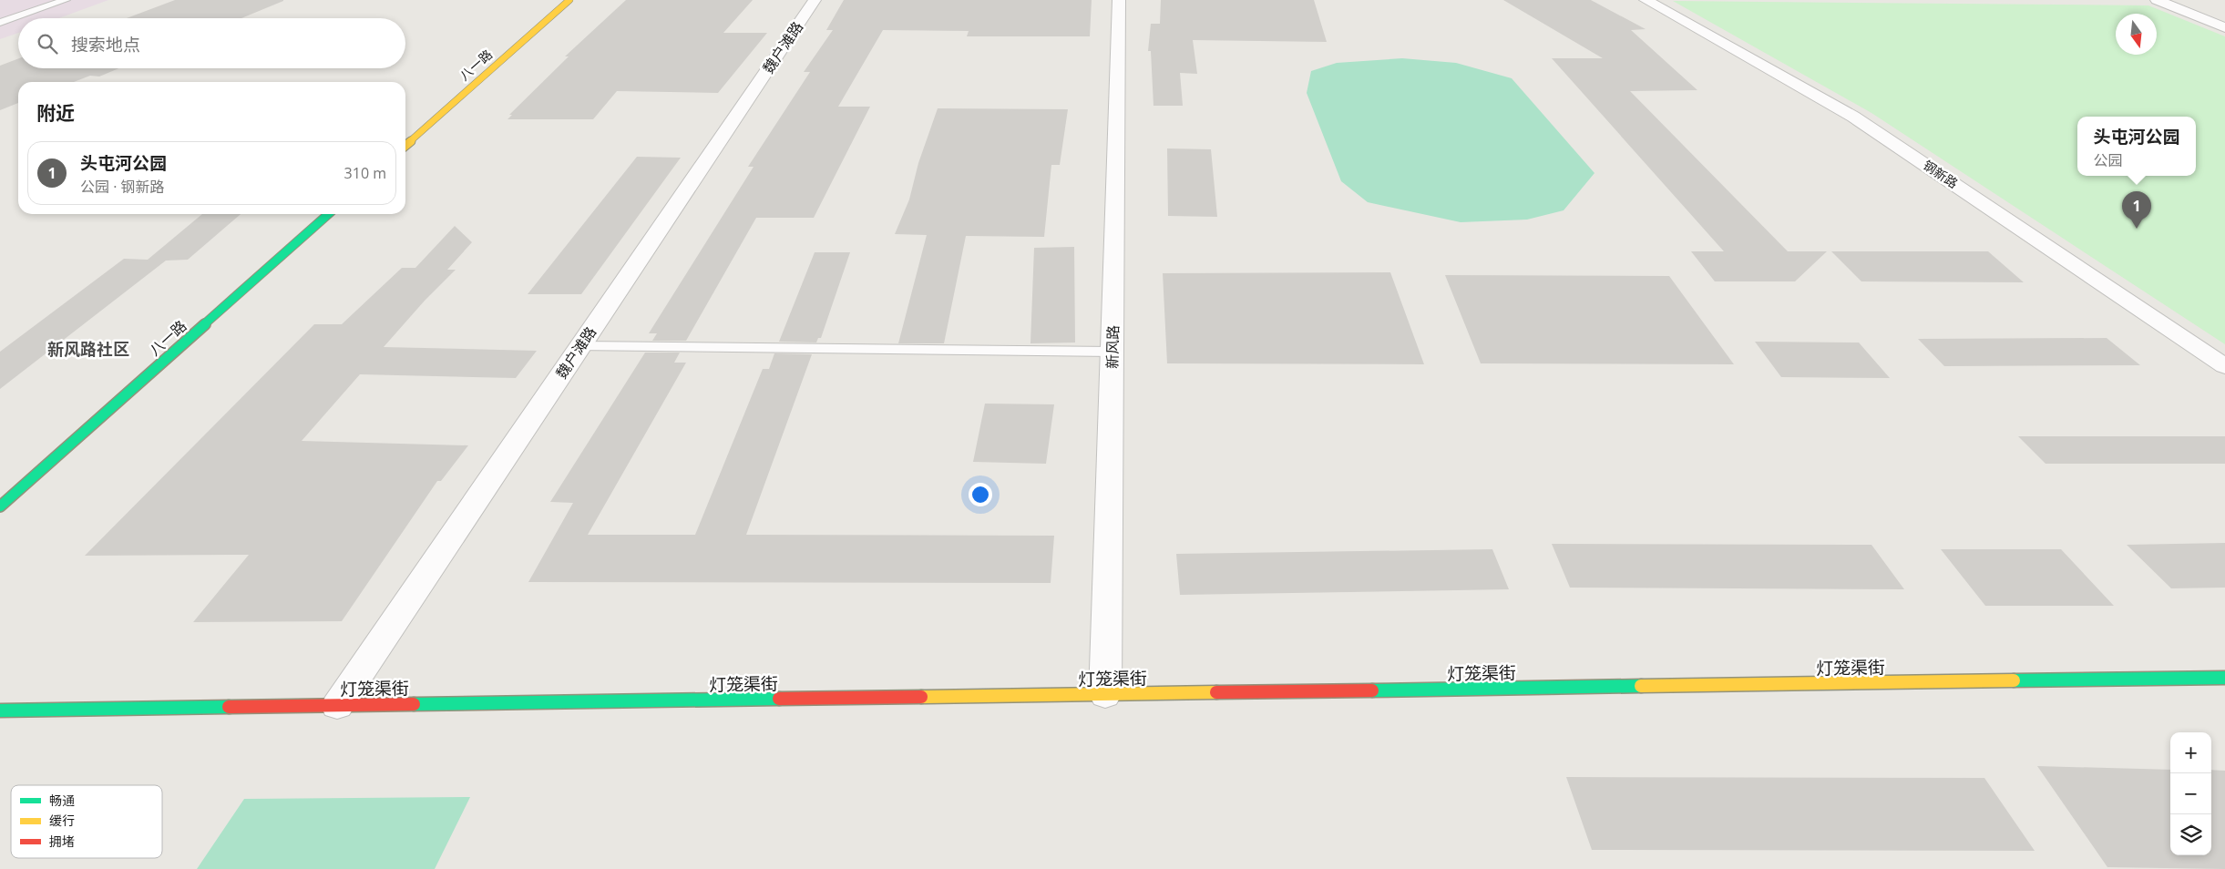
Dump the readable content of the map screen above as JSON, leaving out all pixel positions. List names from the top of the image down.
{
  "streets": {
    "street": [
      "魏户滩路",
      "八一路",
      "钢新路",
      "新风路",
      "灯笼渠街"
    ]
  },
  "crossings": [
    ["魏户滩路", "灯笼渠街"],
    ["新风路", "灯笼渠街"]
  ],
  "districts": ["新风路社区"],
  "legend": ["畅通", "缓行", "拥堵"],
  "north": "bottom",
  "page": {
    "search": "搜索地点",
    "heading": "附近",
    "popup": ["头屯河公园", "公园"],
    "list": [
      {
        "mark": "1",
        "name": "头屯河公园",
        "note": "公园 · 钢新路",
        "value": "310 m"
      }
    ],
    "pins": "1",
    "map_buttons": ["+", "−"]
  }
}
